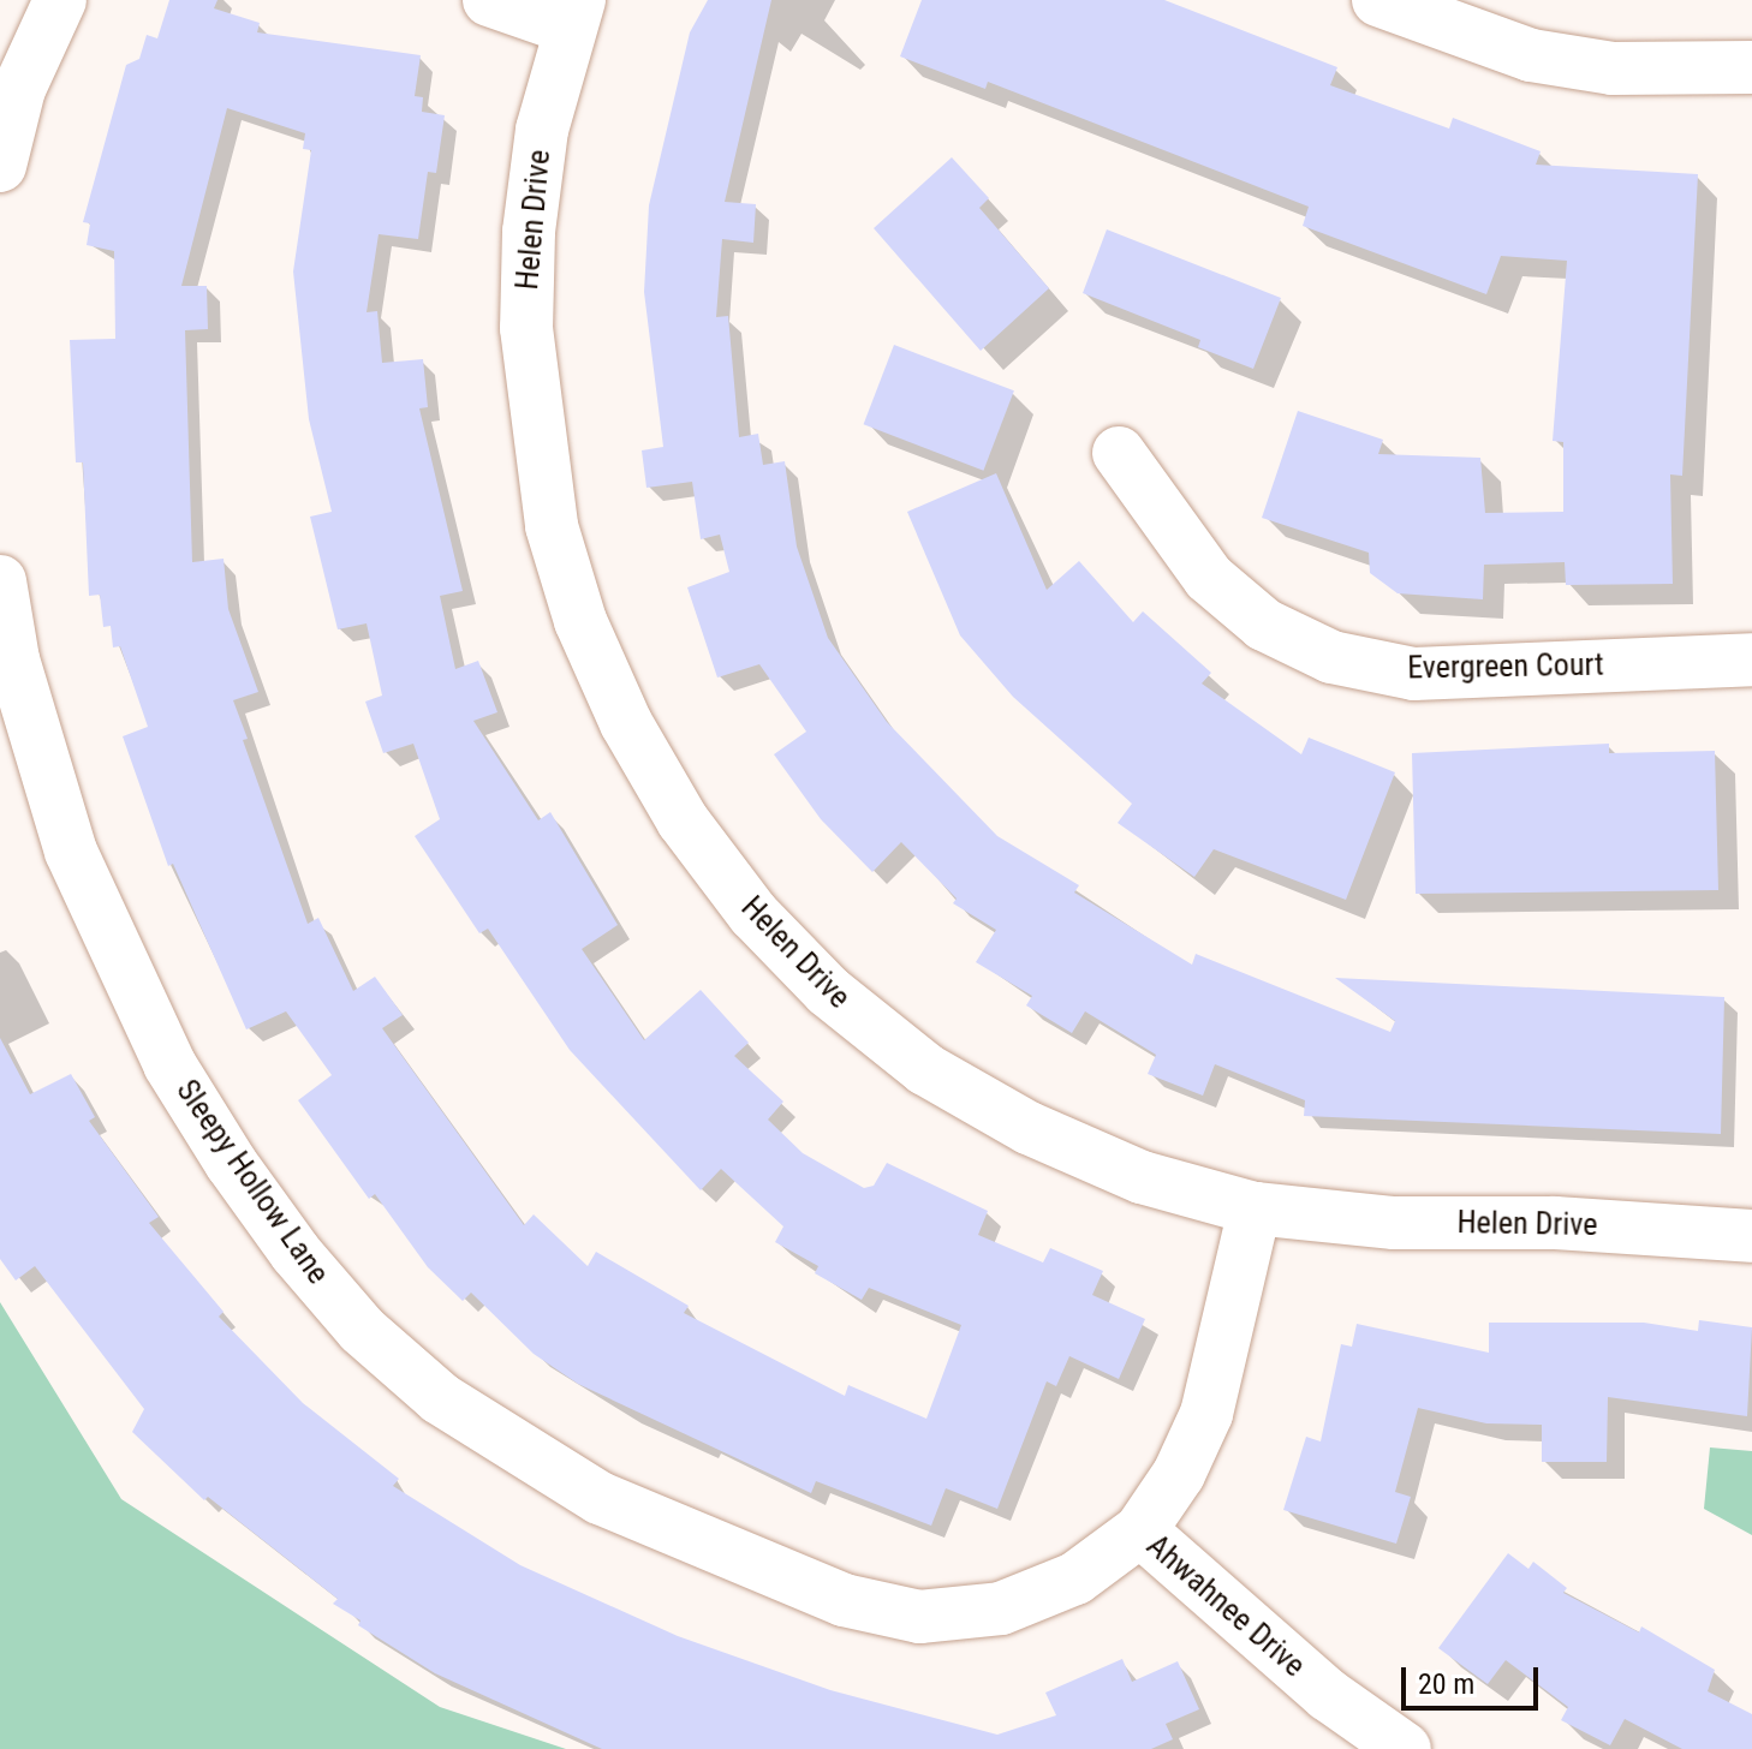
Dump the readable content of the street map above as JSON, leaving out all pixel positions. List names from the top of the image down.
{
  "streets": {
    "street": [
      "Helen Drive",
      "Evergreen Court",
      "Sleepy Hollow Lane",
      "Ahwahnee Drive"
    ]
  },
  "crossings": [
    ["Helen Drive", "Ahwahnee Drive"],
    ["Sleepy Hollow Lane", "Ahwahnee Drive"]
  ],
  "scale_bar": "20 m"
}
